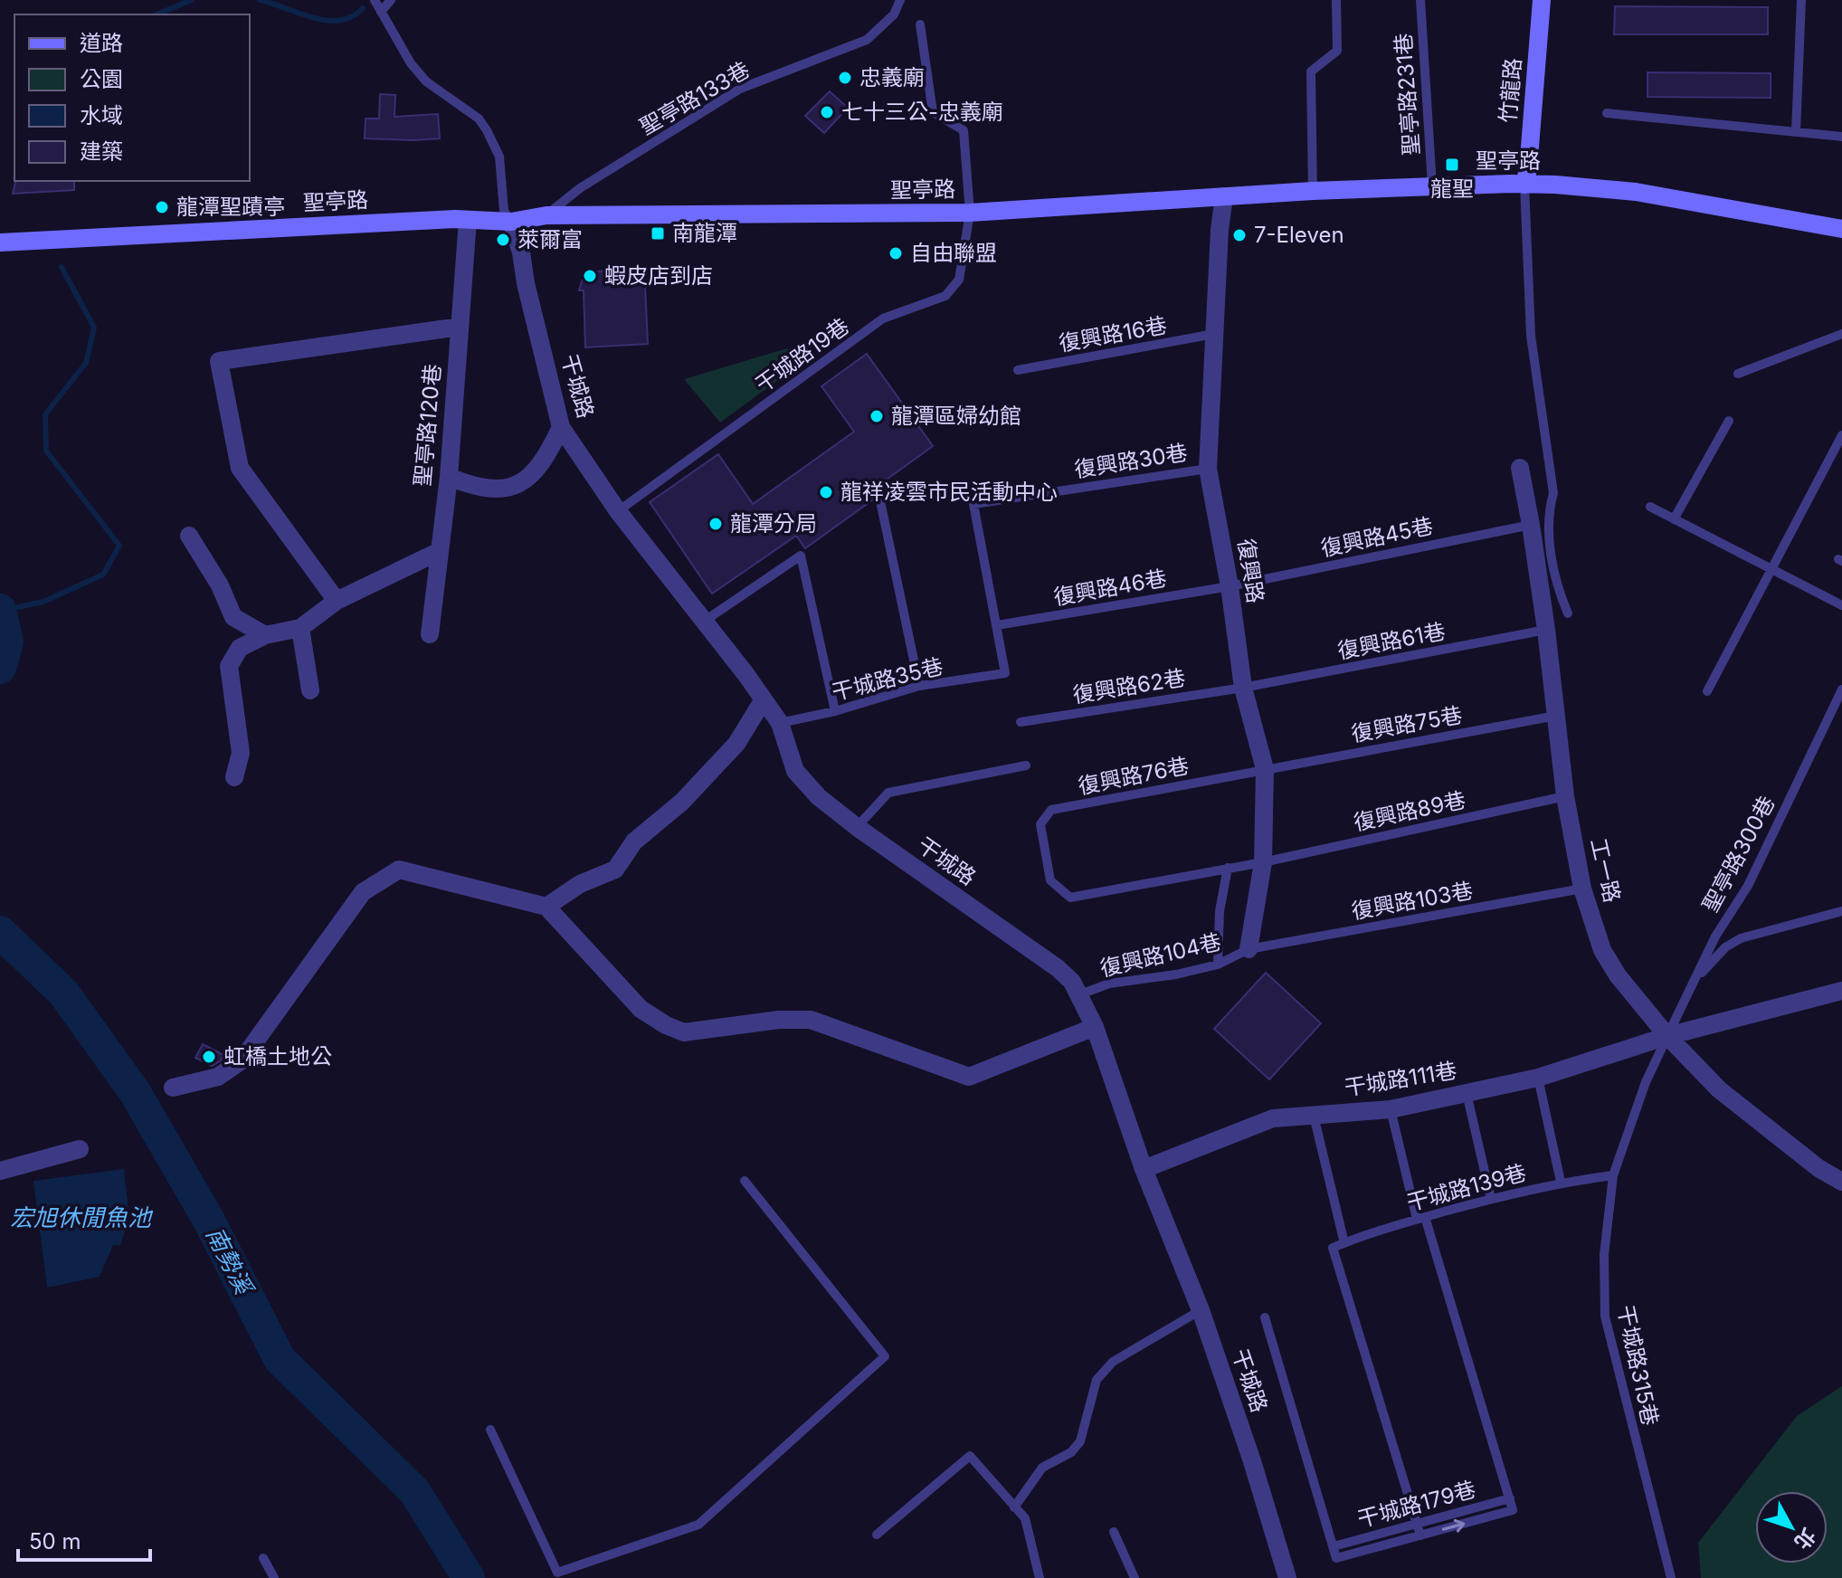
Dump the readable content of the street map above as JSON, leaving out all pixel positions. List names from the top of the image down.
{
  "streets": {
    "street": [
      "竹龍路",
      "聖亭路",
      "干城路",
      "聖亭路120巷",
      "復興路",
      "工一路",
      "干城路111巷"
    ],
    "lane": [
      "聖亭路231巷",
      "聖亭路133巷",
      "復興路16巷",
      "干城路19巷",
      "復興路30巷",
      "復興路45巷",
      "復興路46巷",
      "復興路61巷",
      "干城路35巷",
      "復興路62巷",
      "復興路75巷",
      "復興路76巷",
      "復興路89巷",
      "聖亭路300巷",
      "復興路103巷",
      "復興路104巷",
      "干城路139巷",
      "干城路315巷",
      "干城路179巷"
    ]
  },
  "crossings": [
    ["竹龍路", "聖亭路"],
    ["聖亭路231巷", "聖亭路"],
    ["聖亭路133巷", "聖亭路"],
    ["聖亭路", "干城路19巷"],
    ["聖亭路", "干城路"],
    ["聖亭路", "聖亭路120巷"],
    ["聖亭路", "復興路"],
    ["復興路16巷", "復興路"],
    ["干城路19巷", "干城路"],
    ["干城路", "干城路35巷"],
    ["干城路", "復興路104巷"],
    ["干城路", "干城路111巷"],
    ["復興路30巷", "復興路"],
    ["復興路30巷", "復興路46巷"],
    ["復興路30巷", "干城路35巷"],
    ["復興路45巷", "復興路"],
    ["復興路45巷", "復興路46巷"],
    ["復興路45巷", "工一路"],
    ["復興路", "復興路46巷"],
    ["復興路", "復興路61巷"],
    ["復興路", "復興路62巷"],
    ["復興路", "復興路75巷"],
    ["復興路", "復興路76巷"],
    ["復興路", "復興路89巷"],
    ["復興路", "復興路103巷"],
    ["復興路", "復興路104巷"],
    ["復興路46巷", "干城路35巷"],
    ["復興路61巷", "復興路62巷"],
    ["復興路61巷", "工一路"],
    ["復興路75巷", "復興路76巷"],
    ["復興路75巷", "工一路"],
    ["復興路76巷", "復興路89巷"],
    ["復興路89巷", "工一路"],
    ["聖亭路300巷", "工一路"],
    ["聖亭路300巷", "干城路111巷"],
    ["聖亭路300巷", "干城路315巷"],
    ["工一路", "復興路103巷"],
    ["工一路", "干城路111巷"],
    ["工一路", "干城路315巷"],
    ["復興路103巷", "復興路104巷"],
    ["干城路111巷", "干城路315巷"],
    ["干城路139巷", "干城路315巷"],
    ["干城路139巷", "干城路179巷"]
  ],
  "water": ["宏旭休閒魚池", "南勢溪"],
  "places": {
    "other": [
      "忠義廟",
      "七十三公-忠義廟",
      "龍潭聖蹟亭",
      "7-Eleven",
      "萊爾富",
      "自由聯盟",
      "蝦皮店到店",
      "龍潭區婦幼館",
      "龍祥凌雲市民活動中心",
      "龍潭分局",
      "虹橋土地公"
    ],
    "transit": ["龍聖", "南龍潭"]
  },
  "legend": [
    "道路",
    "公園",
    "水域",
    "建築"
  ],
  "scale_bar": "50 m",
  "north": "bottom right"
}
